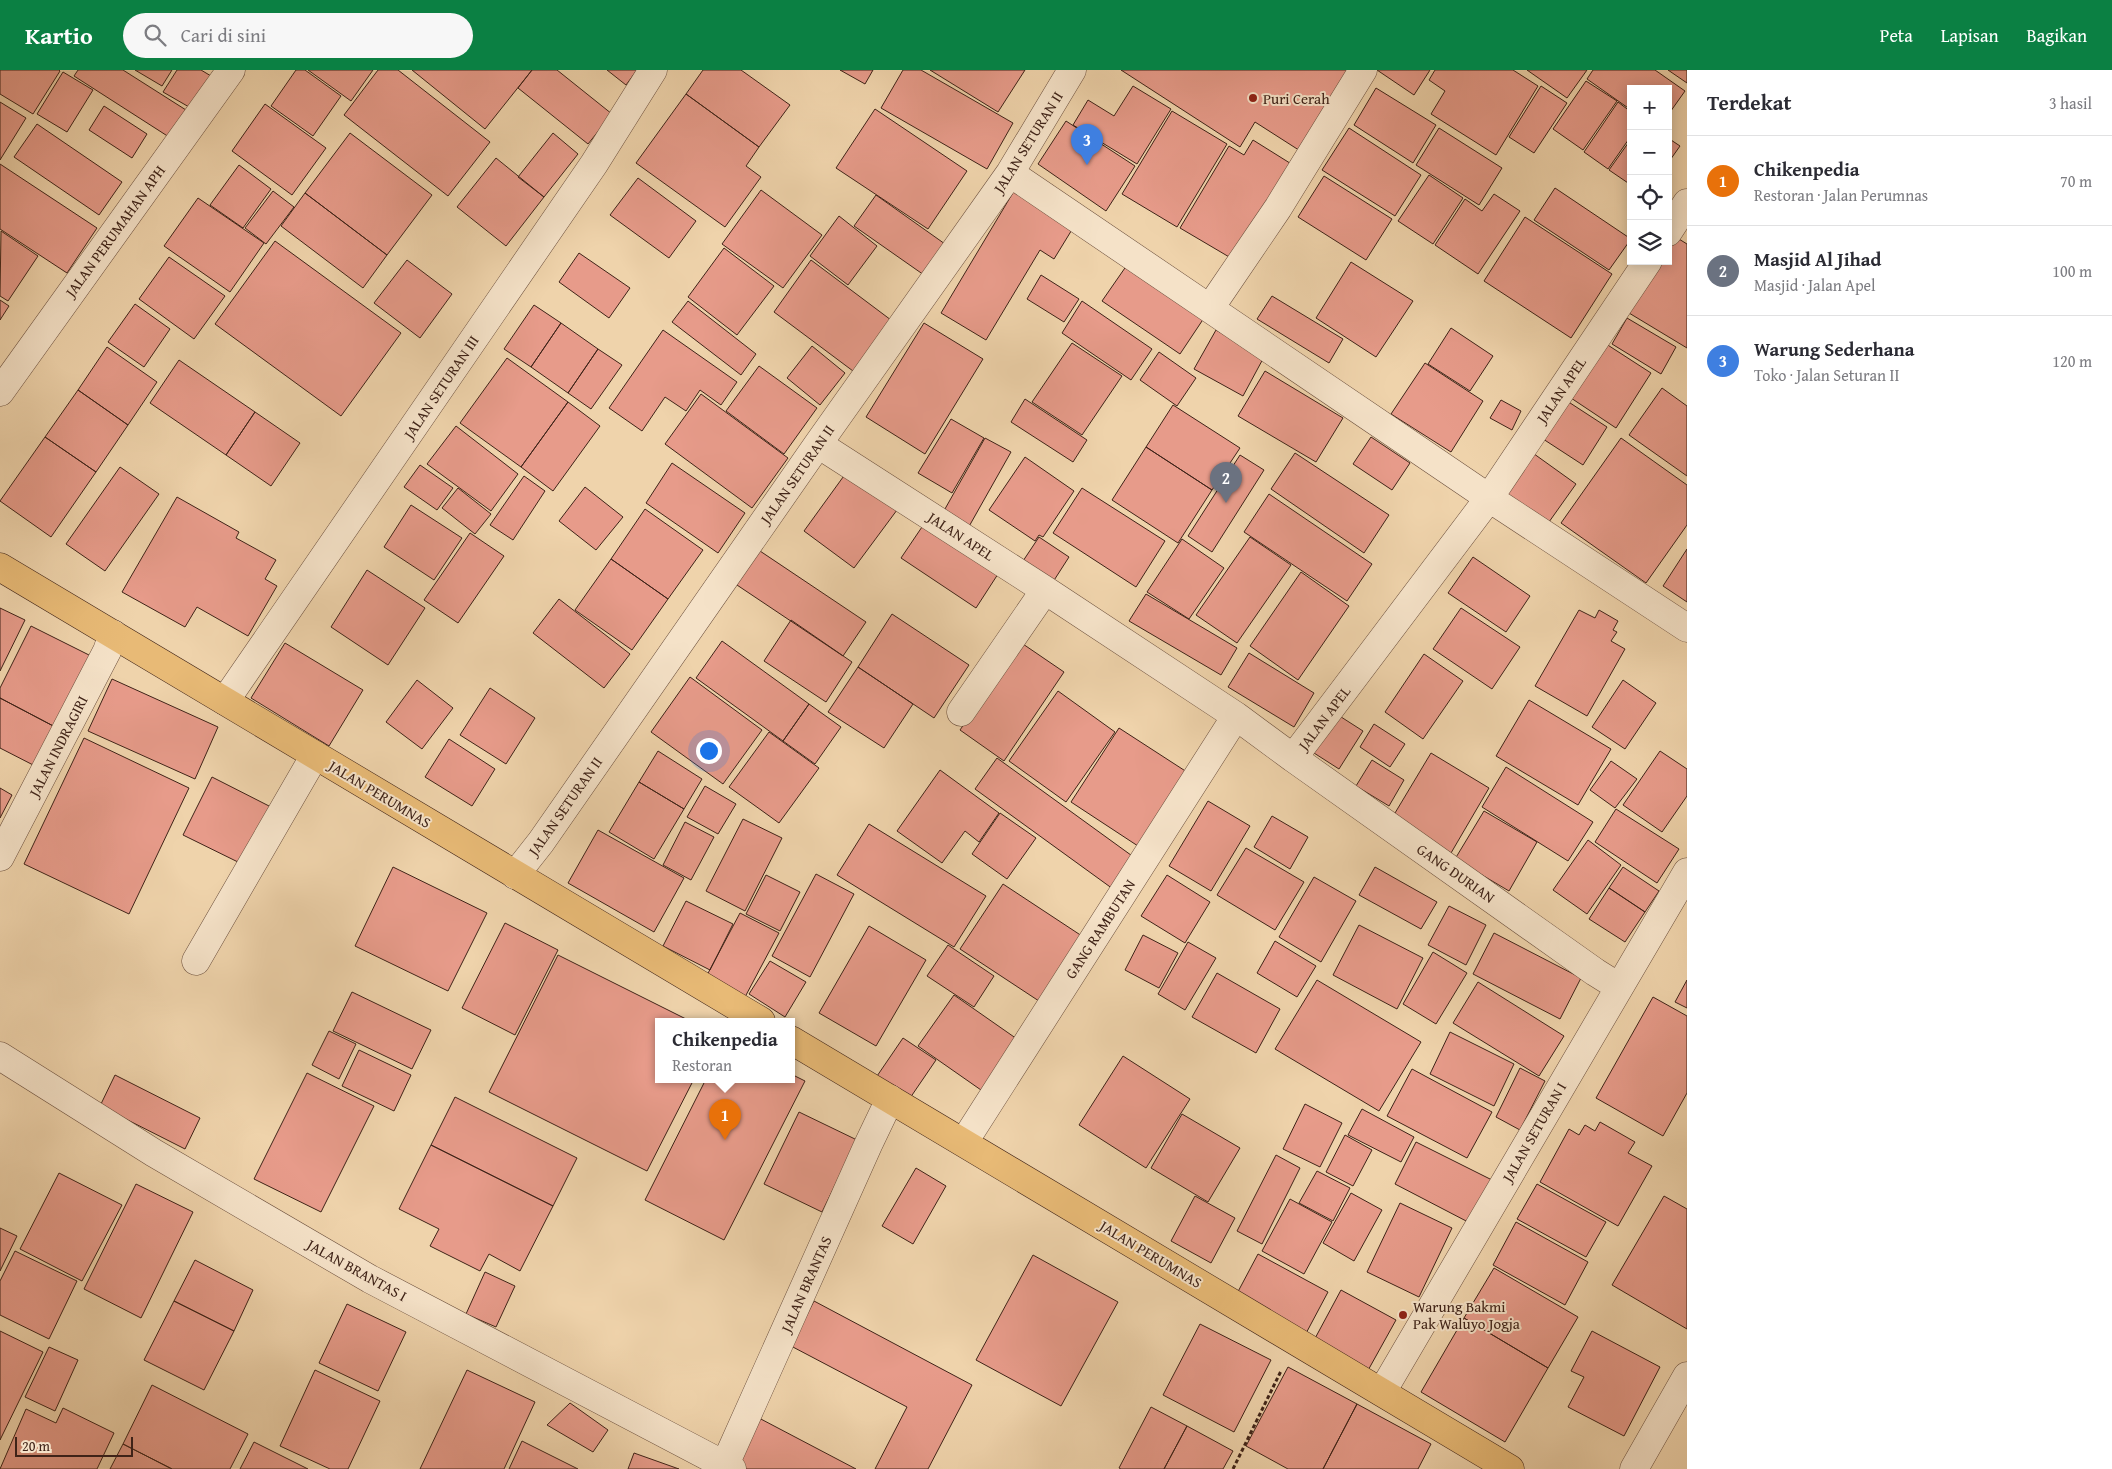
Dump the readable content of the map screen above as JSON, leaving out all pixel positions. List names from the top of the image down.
{
  "streets": {
    "main road": ["JALAN PERUMNAS"],
    "street": [
      "JALAN SETURAN II",
      "JALAN PERUMAHAN APH",
      "JALAN SETURAN III",
      "JALAN APEL",
      "JALAN INDRAGIRI",
      "GANG DURIAN",
      "GANG RAMBUTAN",
      "JALAN SETURAN I",
      "JALAN BRANTAS I",
      "JALAN BRANTAS"
    ]
  },
  "crossings": [
    ["JALAN SETURAN II", "JALAN APEL"],
    ["JALAN SETURAN II", "JALAN PERUMNAS"],
    ["JALAN SETURAN III", "JALAN PERUMNAS"],
    ["JALAN APEL", "GANG DURIAN"],
    ["JALAN APEL", "GANG RAMBUTAN"],
    ["JALAN INDRAGIRI", "JALAN PERUMNAS"],
    ["JALAN PERUMNAS", "GANG RAMBUTAN"],
    ["JALAN PERUMNAS", "JALAN SETURAN I"],
    ["JALAN PERUMNAS", "JALAN BRANTAS"],
    ["GANG DURIAN", "JALAN SETURAN I"],
    ["JALAN BRANTAS I", "JALAN BRANTAS"]
  ],
  "places": ["Puri Cerah", "Warung Bakmi Pak Waluyo Jogja"],
  "scale_bar": "20 m",
  "page": {
    "header": "Kartio",
    "search": "Cari di sini",
    "nav": ["Peta", "Lapisan", "Bagikan"],
    "heading": ["Terdekat", "3 hasil"],
    "map_buttons": ["+", "−"],
    "pins": ["3", "2", "1"],
    "list": [
      {
        "mark": "1",
        "name": "Chikenpedia",
        "note": "Restoran · Jalan Perumnas",
        "value": "70 m"
      },
      {
        "mark": "2",
        "name": "Masjid Al Jihad",
        "note": "Masjid · Jalan Apel",
        "value": "100 m"
      },
      {
        "mark": "3",
        "name": "Warung Sederhana",
        "note": "Toko · Jalan Seturan II",
        "value": "120 m"
      }
    ],
    "popup": ["Chikenpedia", "Restoran"],
    "scale": "20 m"
  }
}
